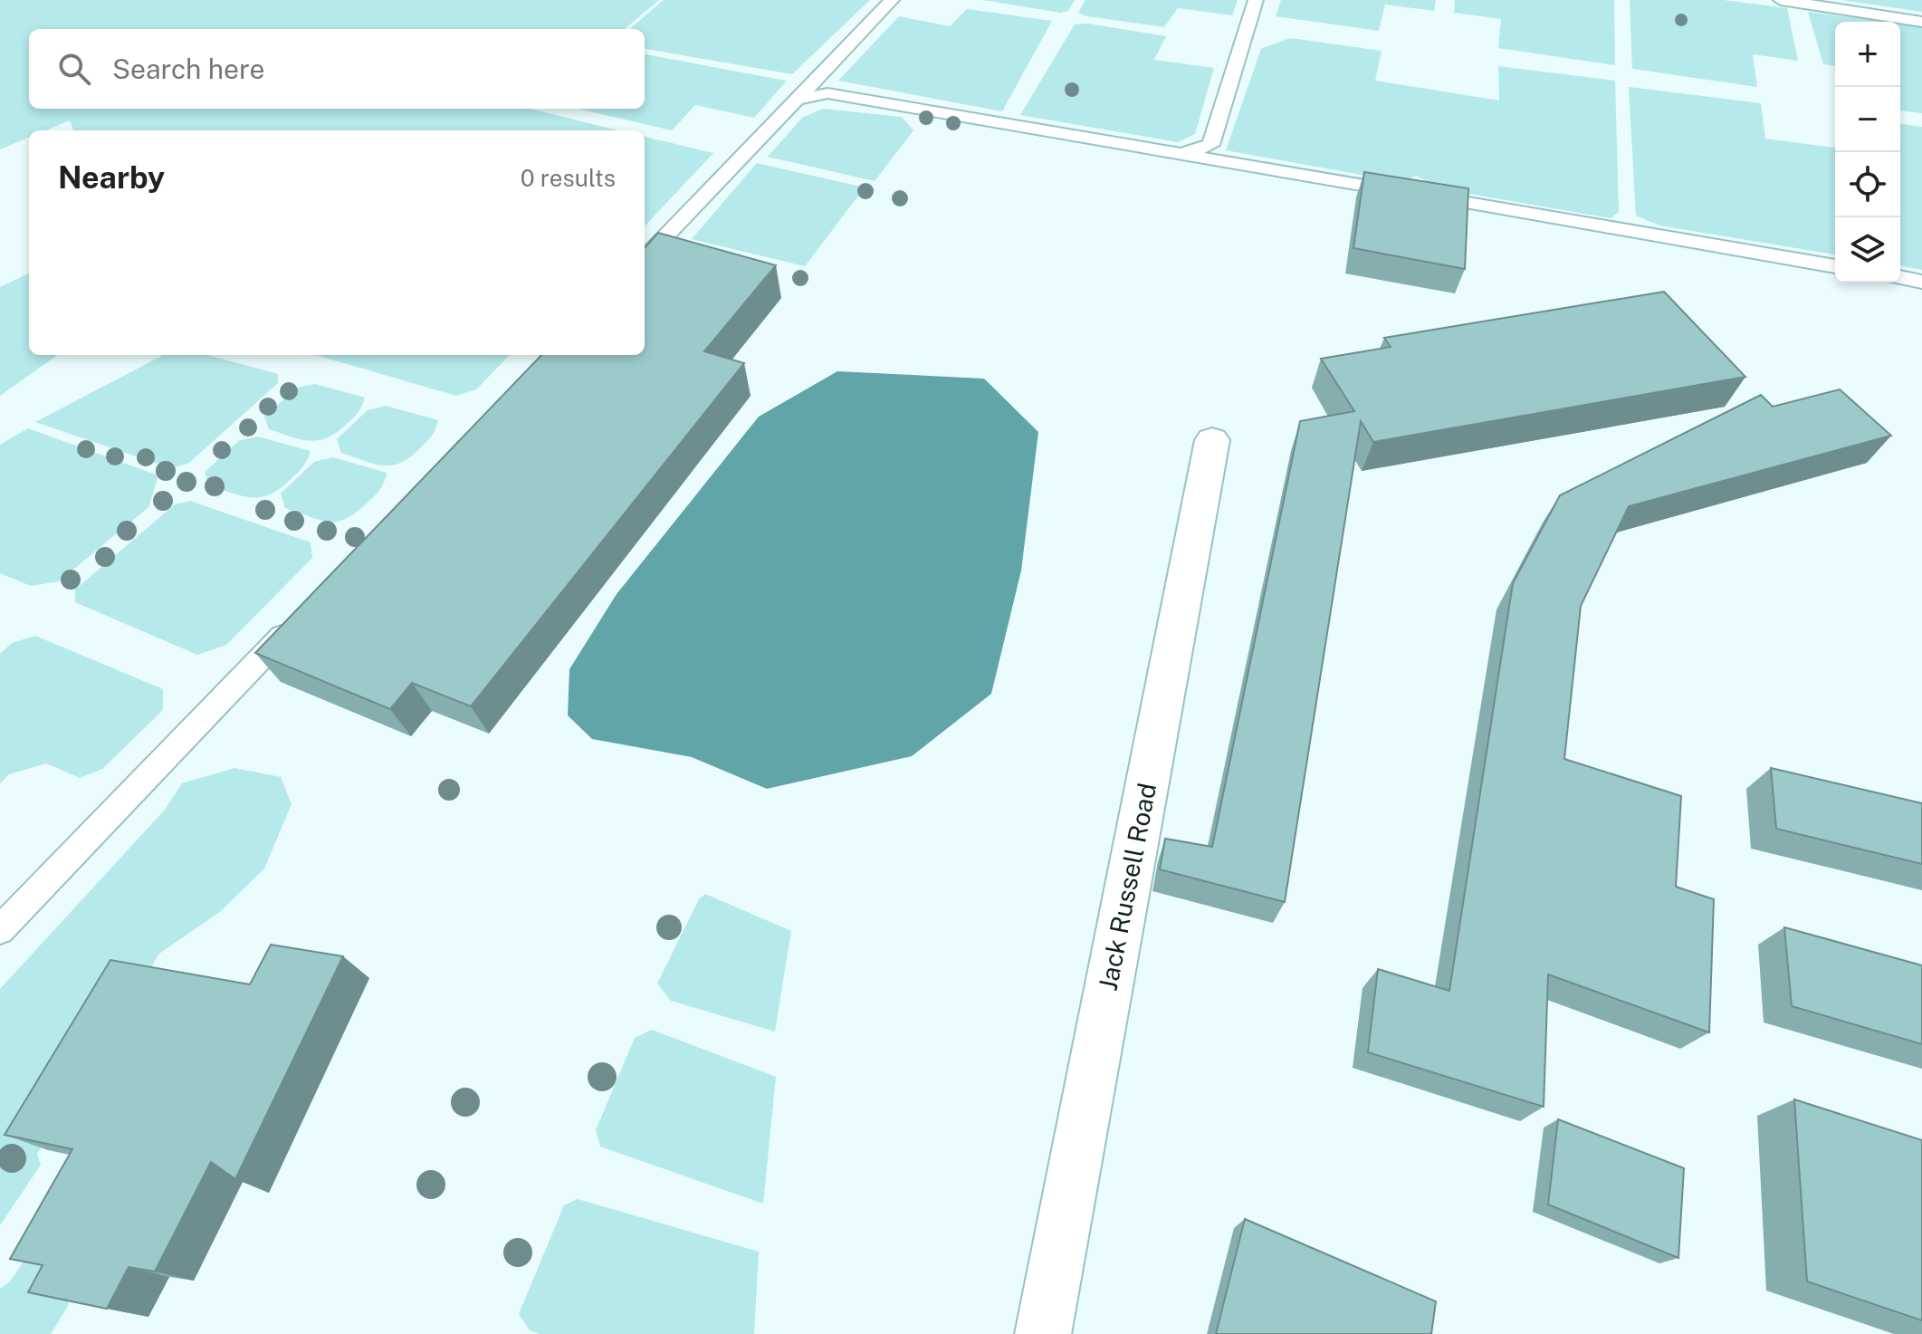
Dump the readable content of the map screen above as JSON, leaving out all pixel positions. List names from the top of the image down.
{
  "streets": {
    "street": ["Jack Russell Road"]
  },
  "page": {
    "map_buttons": ["+", "−"],
    "search": "Search here",
    "heading": ["Nearby", "0 results"]
  }
}
